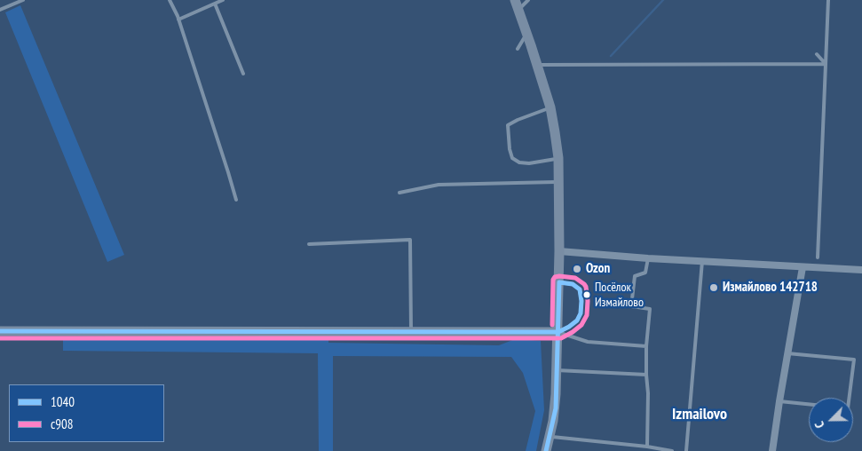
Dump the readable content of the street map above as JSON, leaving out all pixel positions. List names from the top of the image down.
{
  "districts": ["Izmailovo"],
  "places": ["Ozon", "Измайлово 142718", "Посёлок Измайлово"],
  "lines": ["transit line с908", "transit line 1040"],
  "legend": ["1040", "с908"],
  "north": "bottom left"
}
